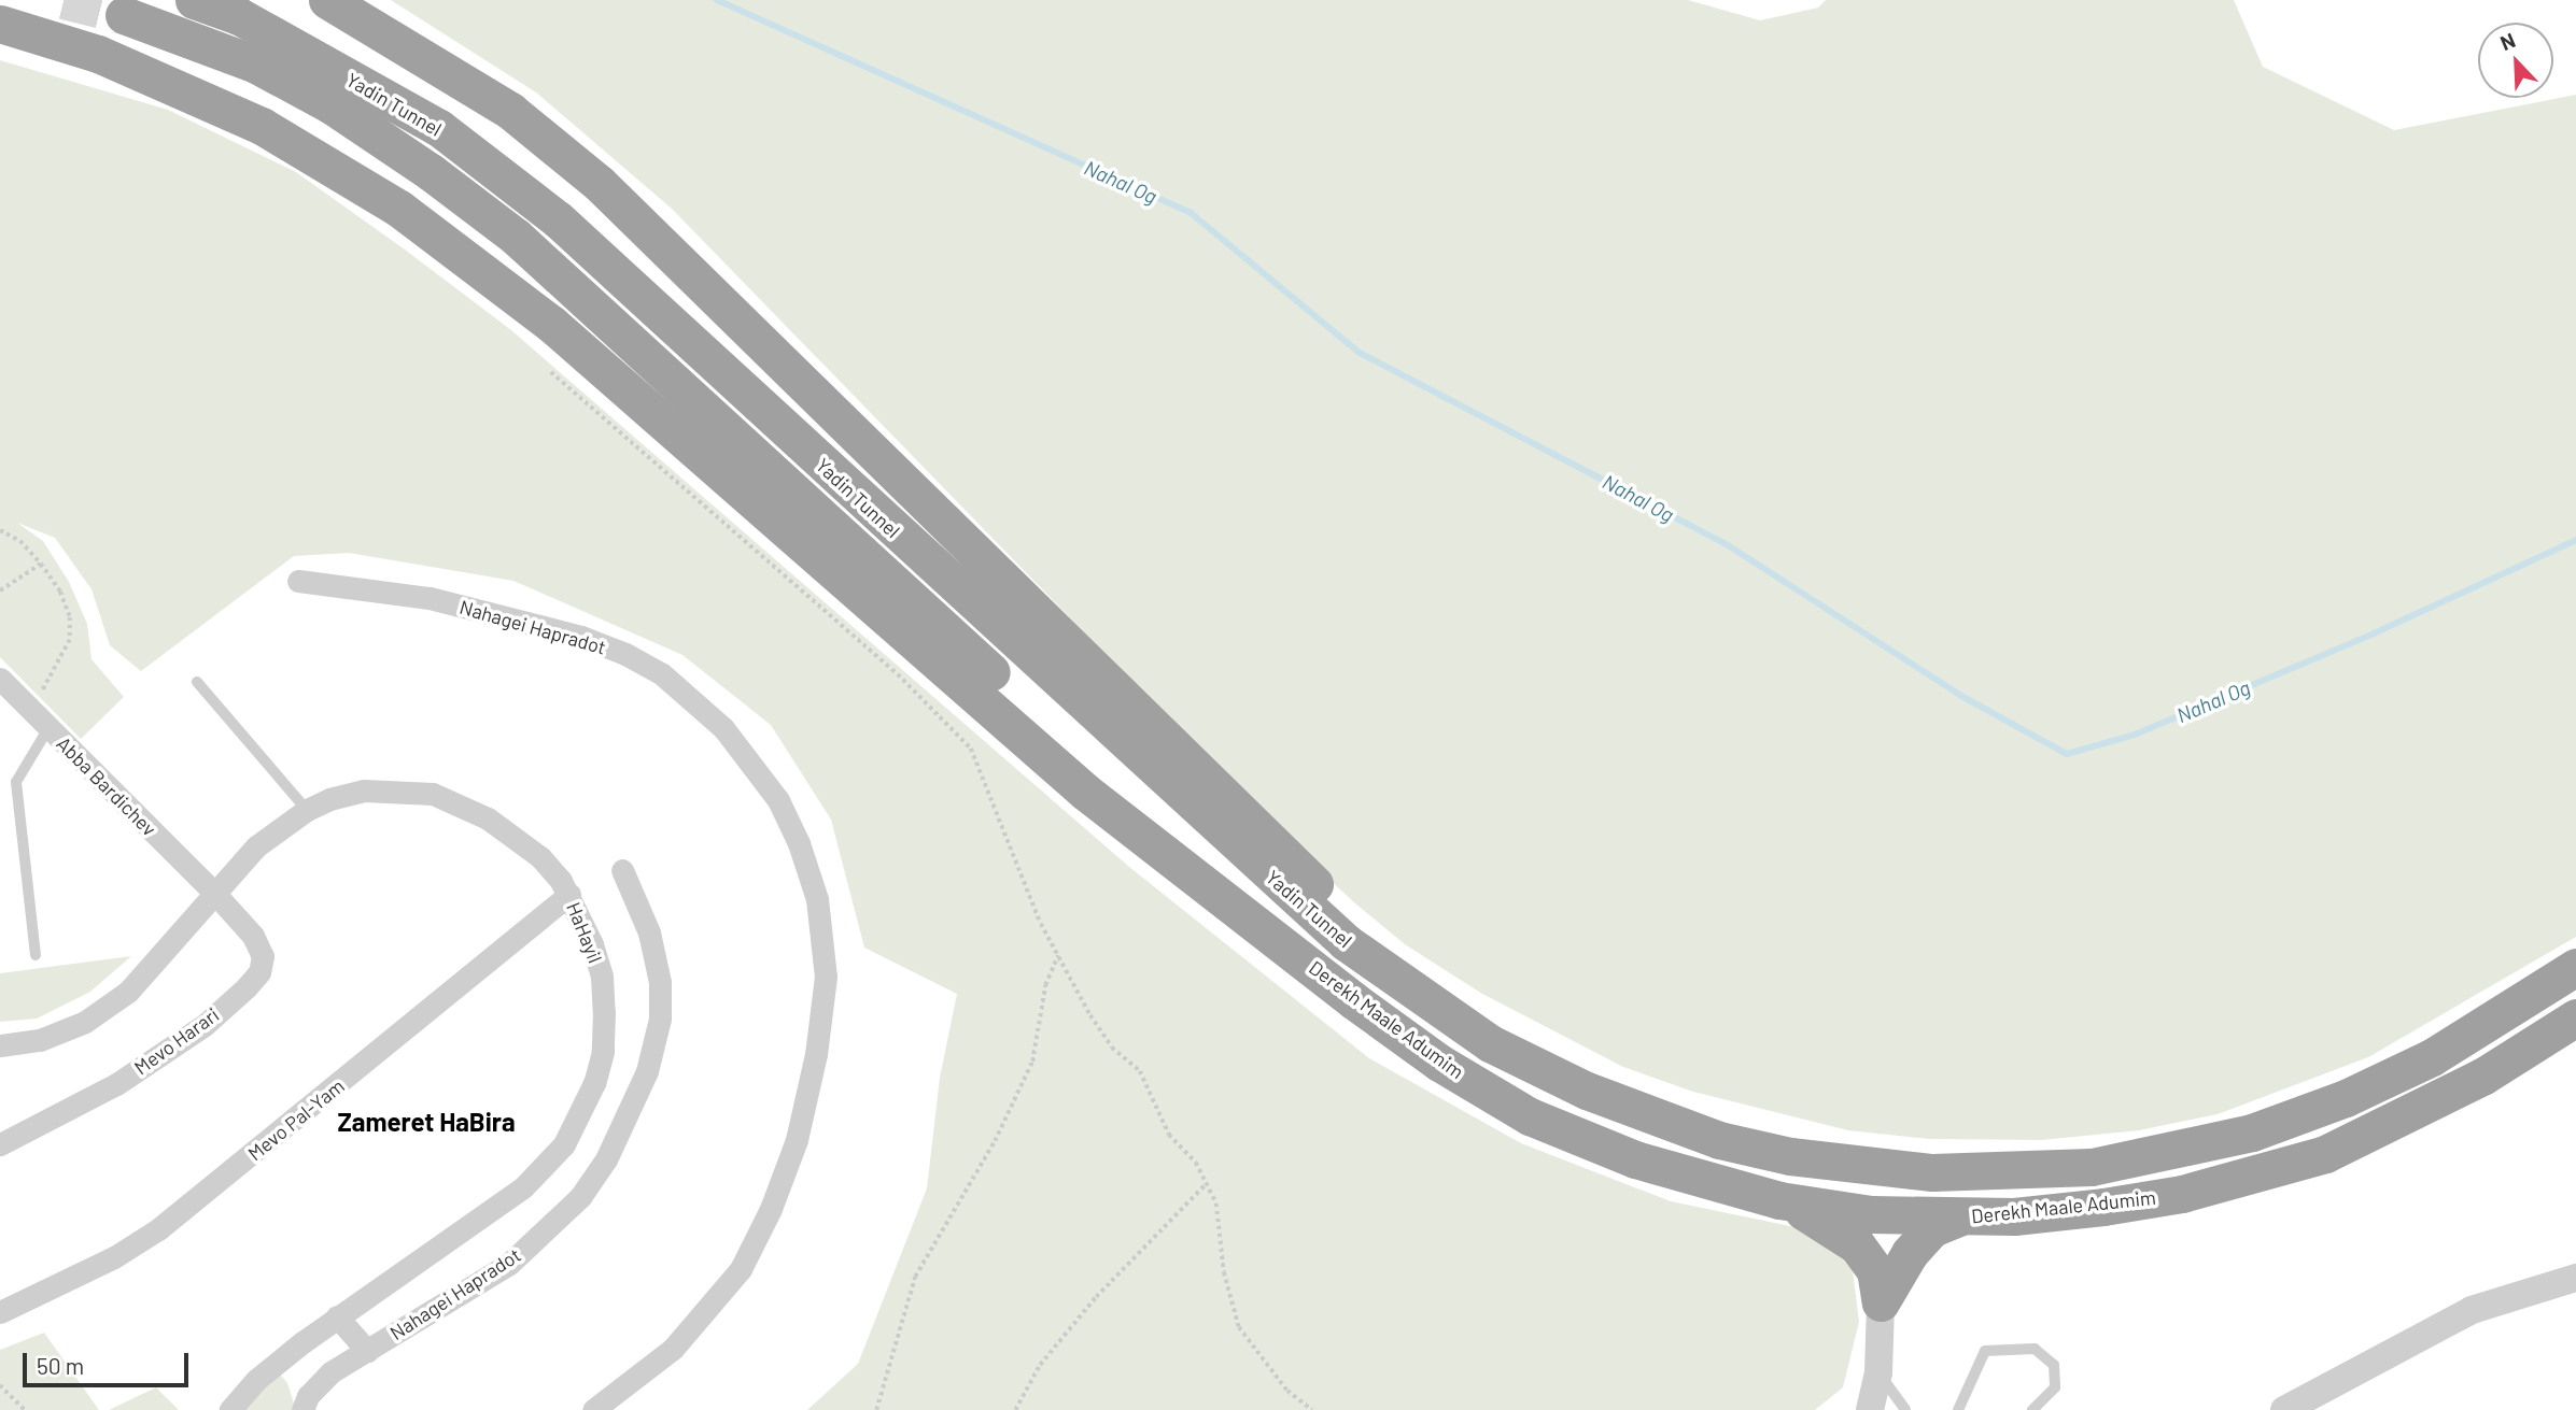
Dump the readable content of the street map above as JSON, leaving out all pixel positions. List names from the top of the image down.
{
  "streets": {
    "highway": ["Yadin Tunnel", "Derekh Maale Adumim"],
    "street": [
      "Nahagei Hapradot",
      "Abba Bardichev",
      "HaHayil",
      "Mevo Harari",
      "Mevo Pal-Yam"
    ]
  },
  "crossings": [
    ["Yadin Tunnel", "Derekh Maale Adumim"],
    ["Abba Bardichev", "HaHayil"],
    ["Abba Bardichev", "Mevo Harari"],
    ["HaHayil", "Mevo Harari"],
    ["HaHayil", "Mevo Pal-Yam"]
  ],
  "districts": ["Zameret HaBira"],
  "water": ["Nahal Og"],
  "scale_bar": "50 m",
  "north": "top left"
}
